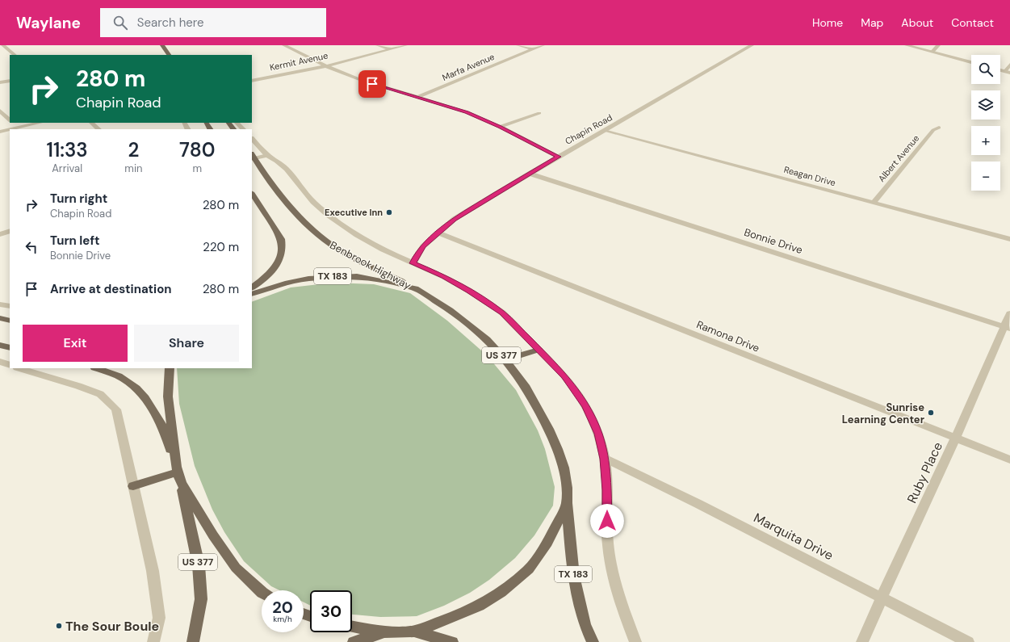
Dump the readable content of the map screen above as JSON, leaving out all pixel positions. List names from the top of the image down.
{
  "streets": {
    "main road": ["Benbrook Highway", "TX 183", "US 377"],
    "street": [
      "Kermit Avenue",
      "Marfa Avenue",
      "Chapin Road",
      "Albert Avenue",
      "Reagan Drive",
      "Bonnie Drive",
      "Ramona Drive",
      "Ruby Place",
      "Marquita Drive"
    ]
  },
  "crossings": [
    ["Chapin Road", "Reagan Drive"],
    ["Chapin Road", "Bonnie Drive"],
    ["Chapin Road", "Benbrook Highway"],
    ["Chapin Road", "Ramona Drive"],
    ["Albert Avenue", "Reagan Drive"],
    ["Bonnie Drive", "Ruby Place"],
    ["Benbrook Highway", "TX 183"],
    ["Benbrook Highway", "US 377"],
    ["Benbrook Highway", "Marquita Drive"],
    ["TX 183", "US 377"],
    ["Ramona Drive", "Ruby Place"],
    ["Ruby Place", "Marquita Drive"]
  ],
  "places": ["Executive Inn", "Sunrise Learning Center", "The Sour Boule"],
  "page": {
    "header": "Waylane",
    "search": "Search here",
    "nav": [
      "Home",
      "Map",
      "About",
      "Contact"
    ],
    "map_buttons": ["+", "−"],
    "turn": ["280 m", "Chapin Road"],
    "eta": [
      "11:33",
      "Arrival",
      "2",
      "min",
      "780",
      "m"
    ],
    "list": [
      {
        "name": "Turn right",
        "note": "Chapin Road",
        "value": "280 m"
      },
      {
        "name": "Turn left",
        "note": "Bonnie Drive",
        "value": "220 m"
      },
      {
        "name": "Arrive at destination",
        "value": "280 m"
      }
    ],
    "buttons": ["Exit", "Share"],
    "speed": "20 km/h",
    "limit": "30"
  }
}
